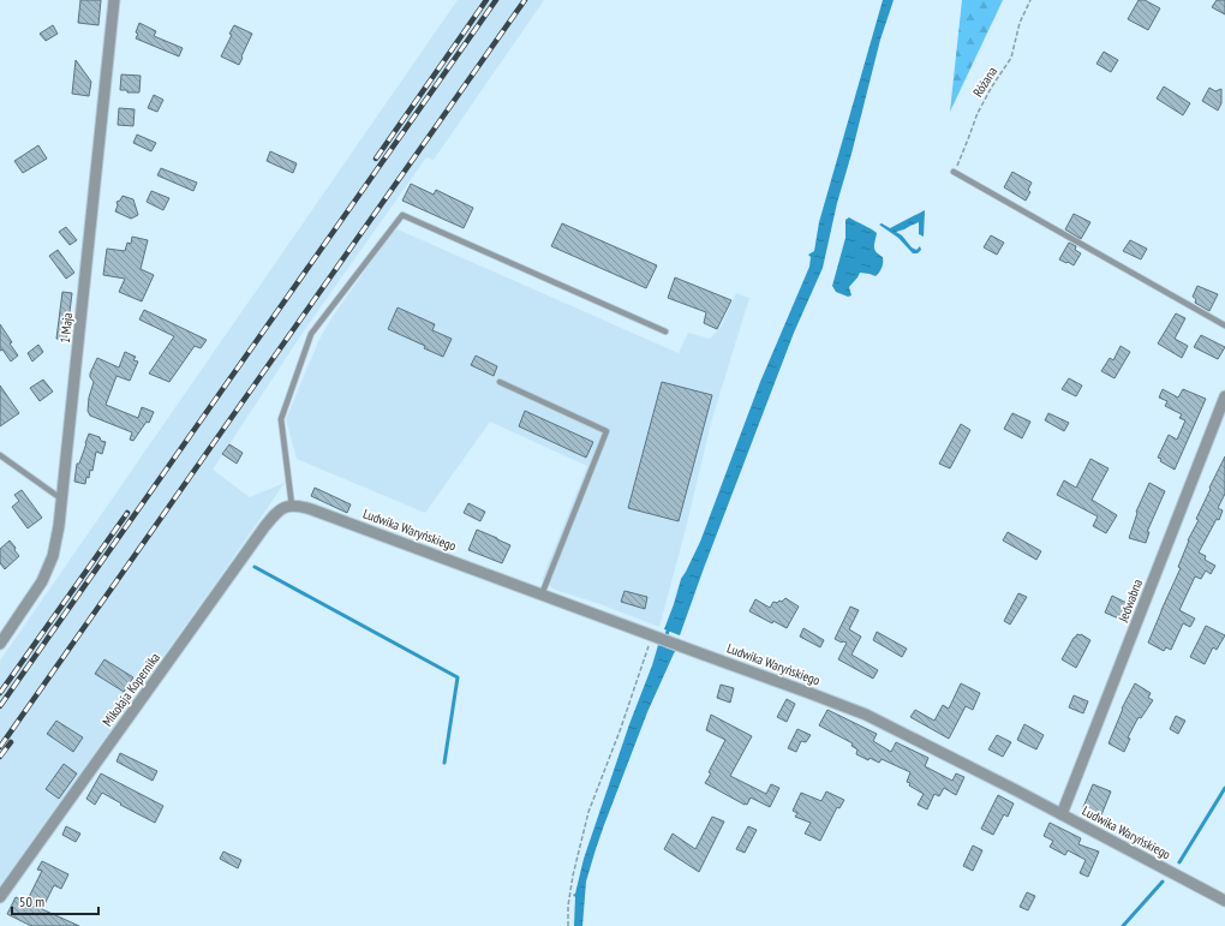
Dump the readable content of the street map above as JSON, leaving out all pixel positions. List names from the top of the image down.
{
  "streets": {
    "street": [
      "1 Maja",
      "Ludwika Waryńskiego",
      "Jedwabna",
      "Mikołaja Kopernika"
    ],
    "path": ["Różana"]
  },
  "crossings": [
    ["Ludwika Waryńskiego", "Jedwabna"],
    ["Ludwika Waryńskiego", "Mikołaja Kopernika"]
  ],
  "scale_bar": "50 m"
}
